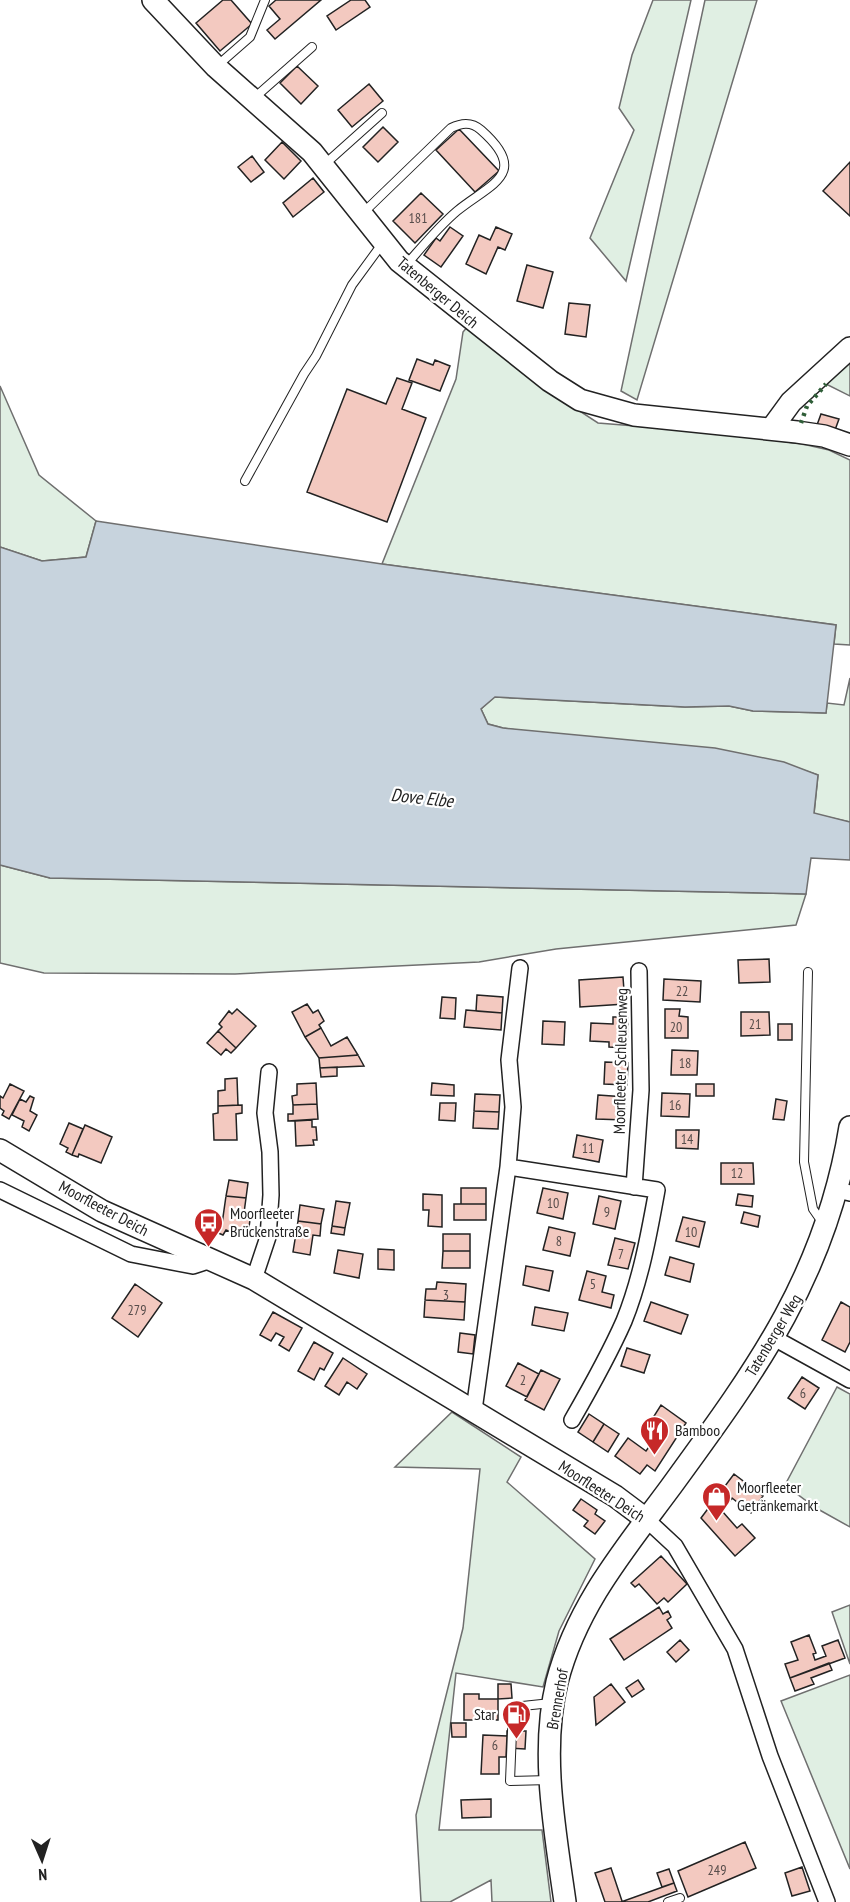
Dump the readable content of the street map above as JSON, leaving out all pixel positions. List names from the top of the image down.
{
  "streets": {
    "street": [
      "Tatenberger Deich",
      "Moorfleeter Schleusenweg",
      "Moorfleeter Deich",
      "Tatenberger Weg",
      "Brennerhof"
    ]
  },
  "crossings": [
    ["Moorfleeter Deich", "Tatenberger Weg"],
    ["Moorfleeter Deich", "Brennerhof"],
    ["Tatenberger Weg", "Brennerhof"]
  ],
  "water": ["Dove Elbe"],
  "places": {
    "bus stop": ["Moorfleeter Brückenstraße"],
    "restaurant": ["Bamboo"],
    "shop": ["Moorfleeter Getränkemarkt"],
    "fuel station": ["Star"]
  },
  "house_numbers": [
    "181",
    "22",
    "21",
    "20",
    "18",
    "16",
    "14",
    "11",
    "12",
    "10",
    "9",
    "10",
    "8",
    "7",
    "5",
    "3",
    "279",
    "2",
    "6",
    "6",
    "249"
  ],
  "north": "bottom"
}
